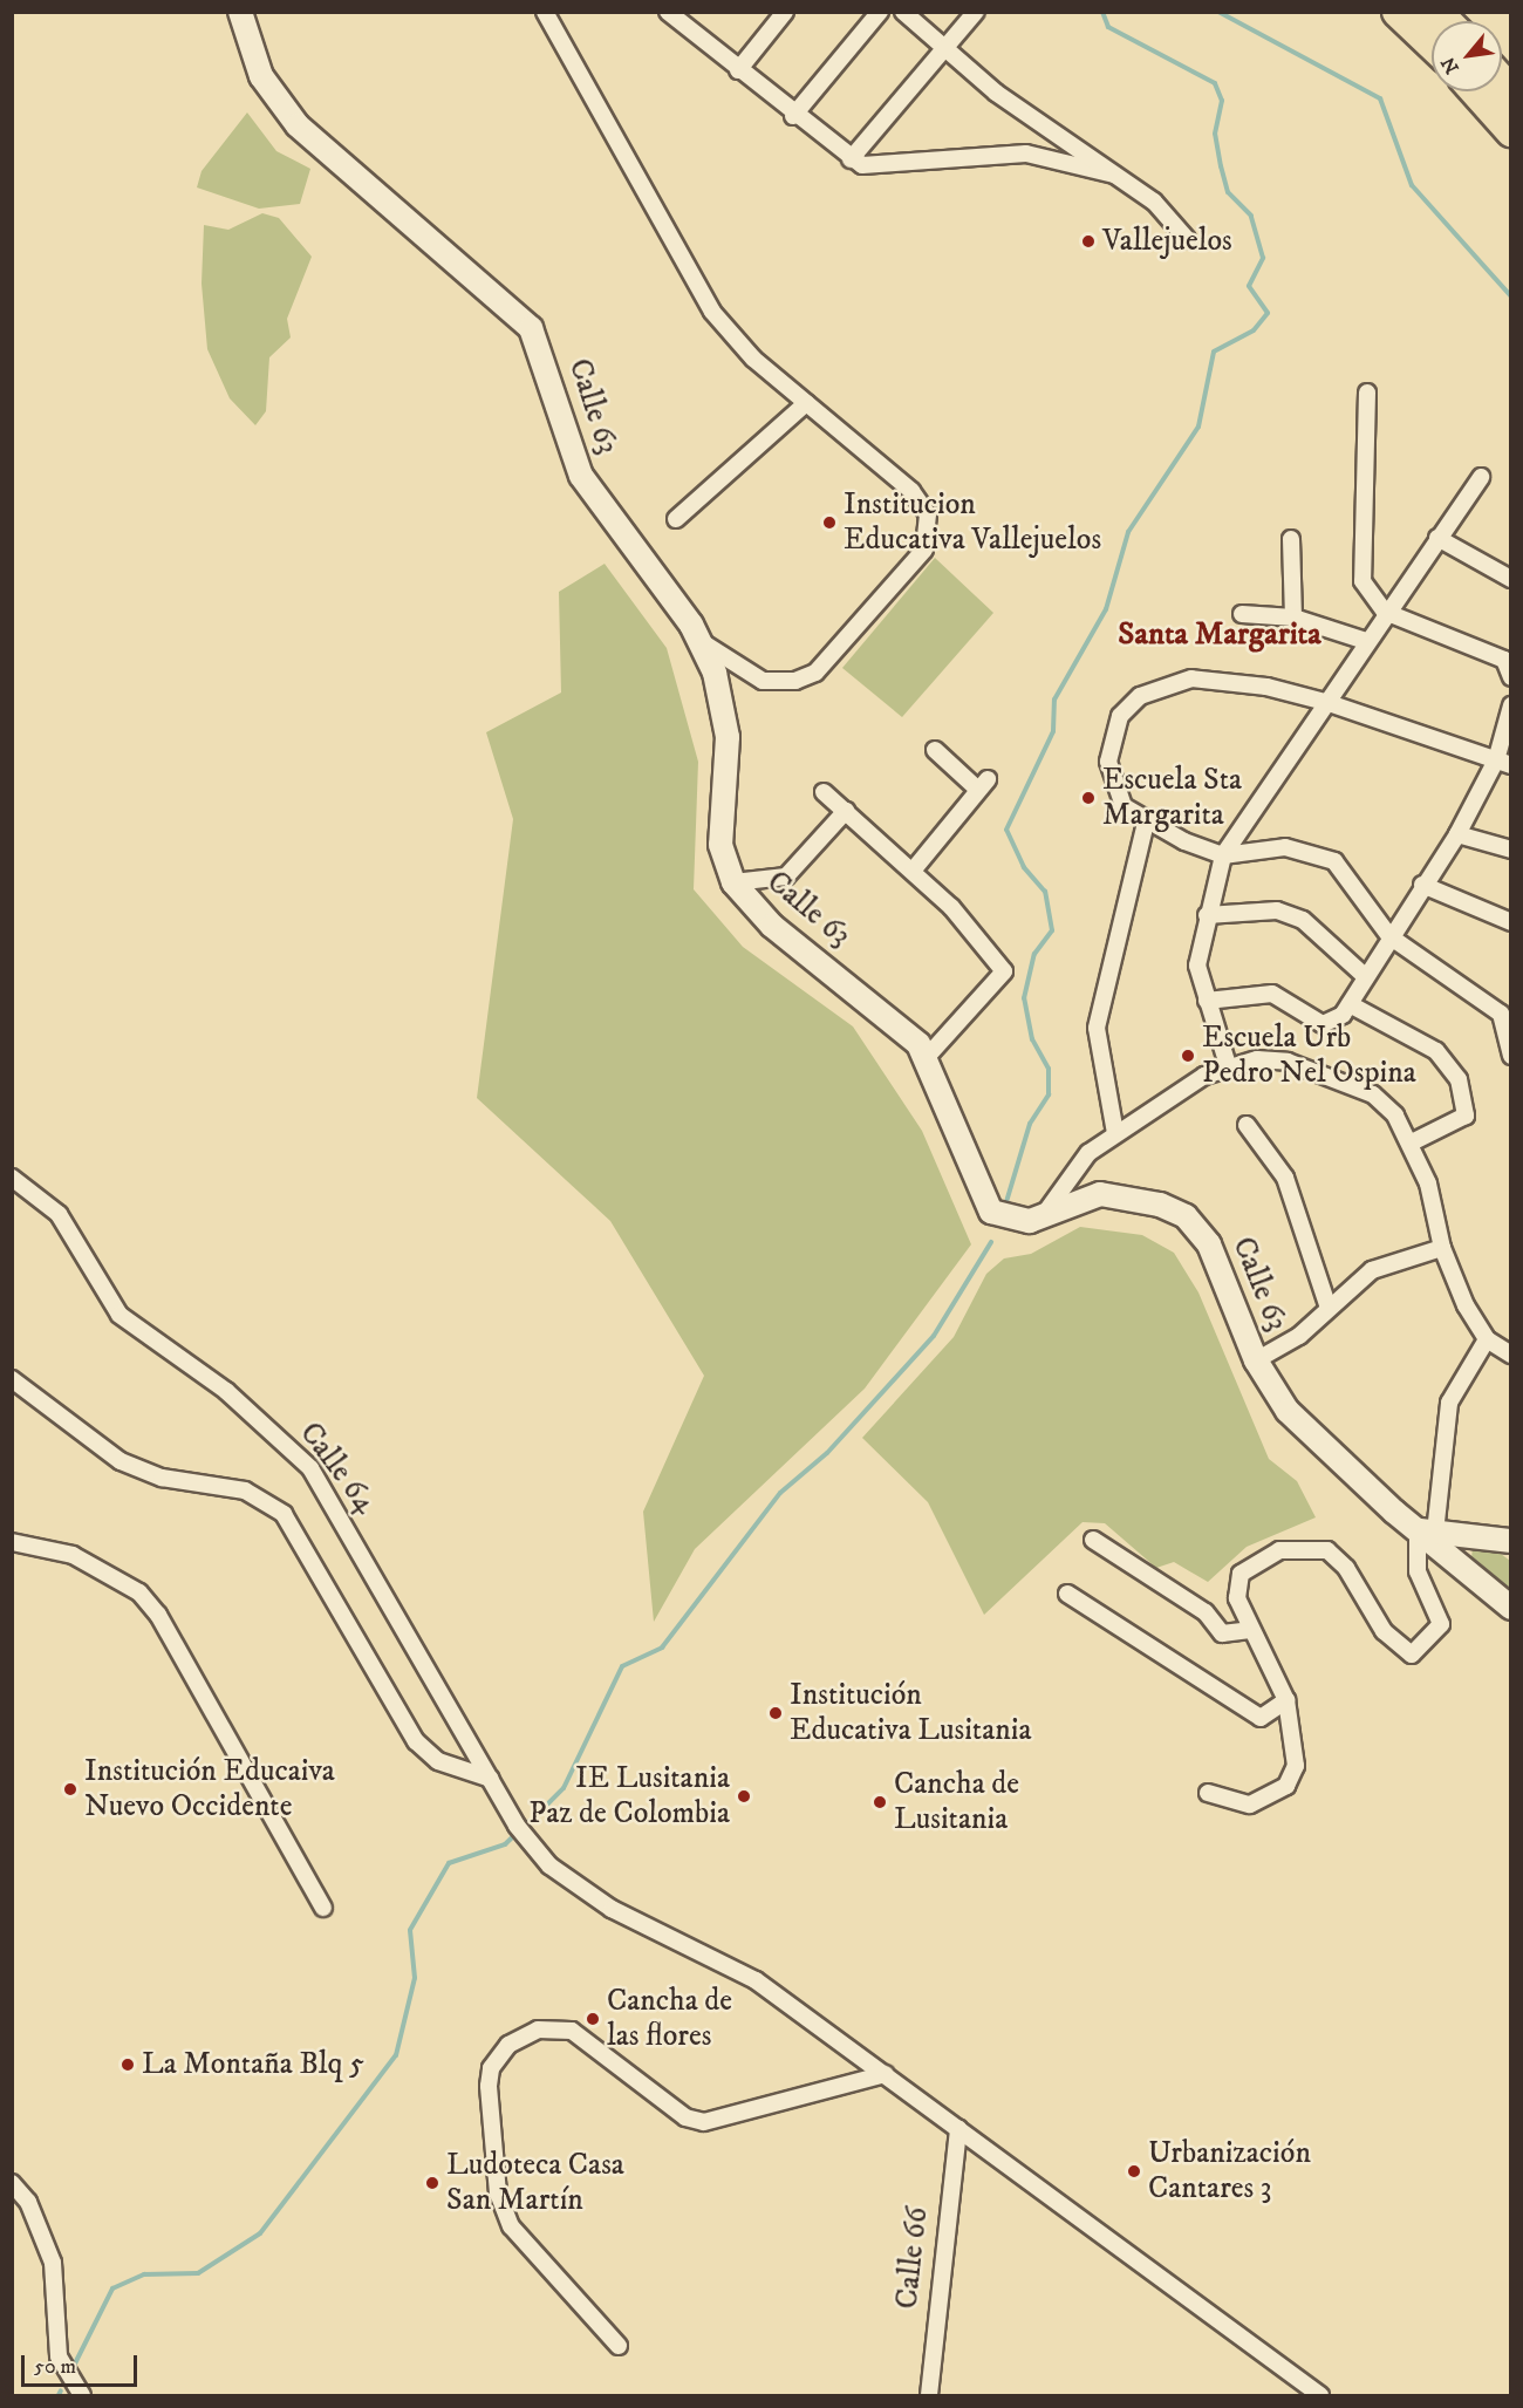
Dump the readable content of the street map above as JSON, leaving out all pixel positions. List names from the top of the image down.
{
  "streets": {
    "main road": ["Calle 63"],
    "street": ["Calle 64", "Calle 66"]
  },
  "crossings": [
    ["Calle 64", "Calle 66"]
  ],
  "districts": ["Santa Margarita"],
  "places": [
    "Vallejuelos",
    "Institucion Educativa Vallejuelos",
    "Escuela Sta Margarita",
    "Escuela Urb Pedro Nel Ospina",
    "Institución Educativa Lusitania",
    "Institución Educaiva Nuevo Occidente",
    "IE Lusitania Paz de Colombia",
    "Cancha de Lusitania",
    "Cancha de las flores",
    "La Montaña Blq 5",
    "Urbanización Cantares 3",
    "Ludoteca Casa San Martín"
  ],
  "scale_bar": "50 m",
  "north": "bottom left"
}
